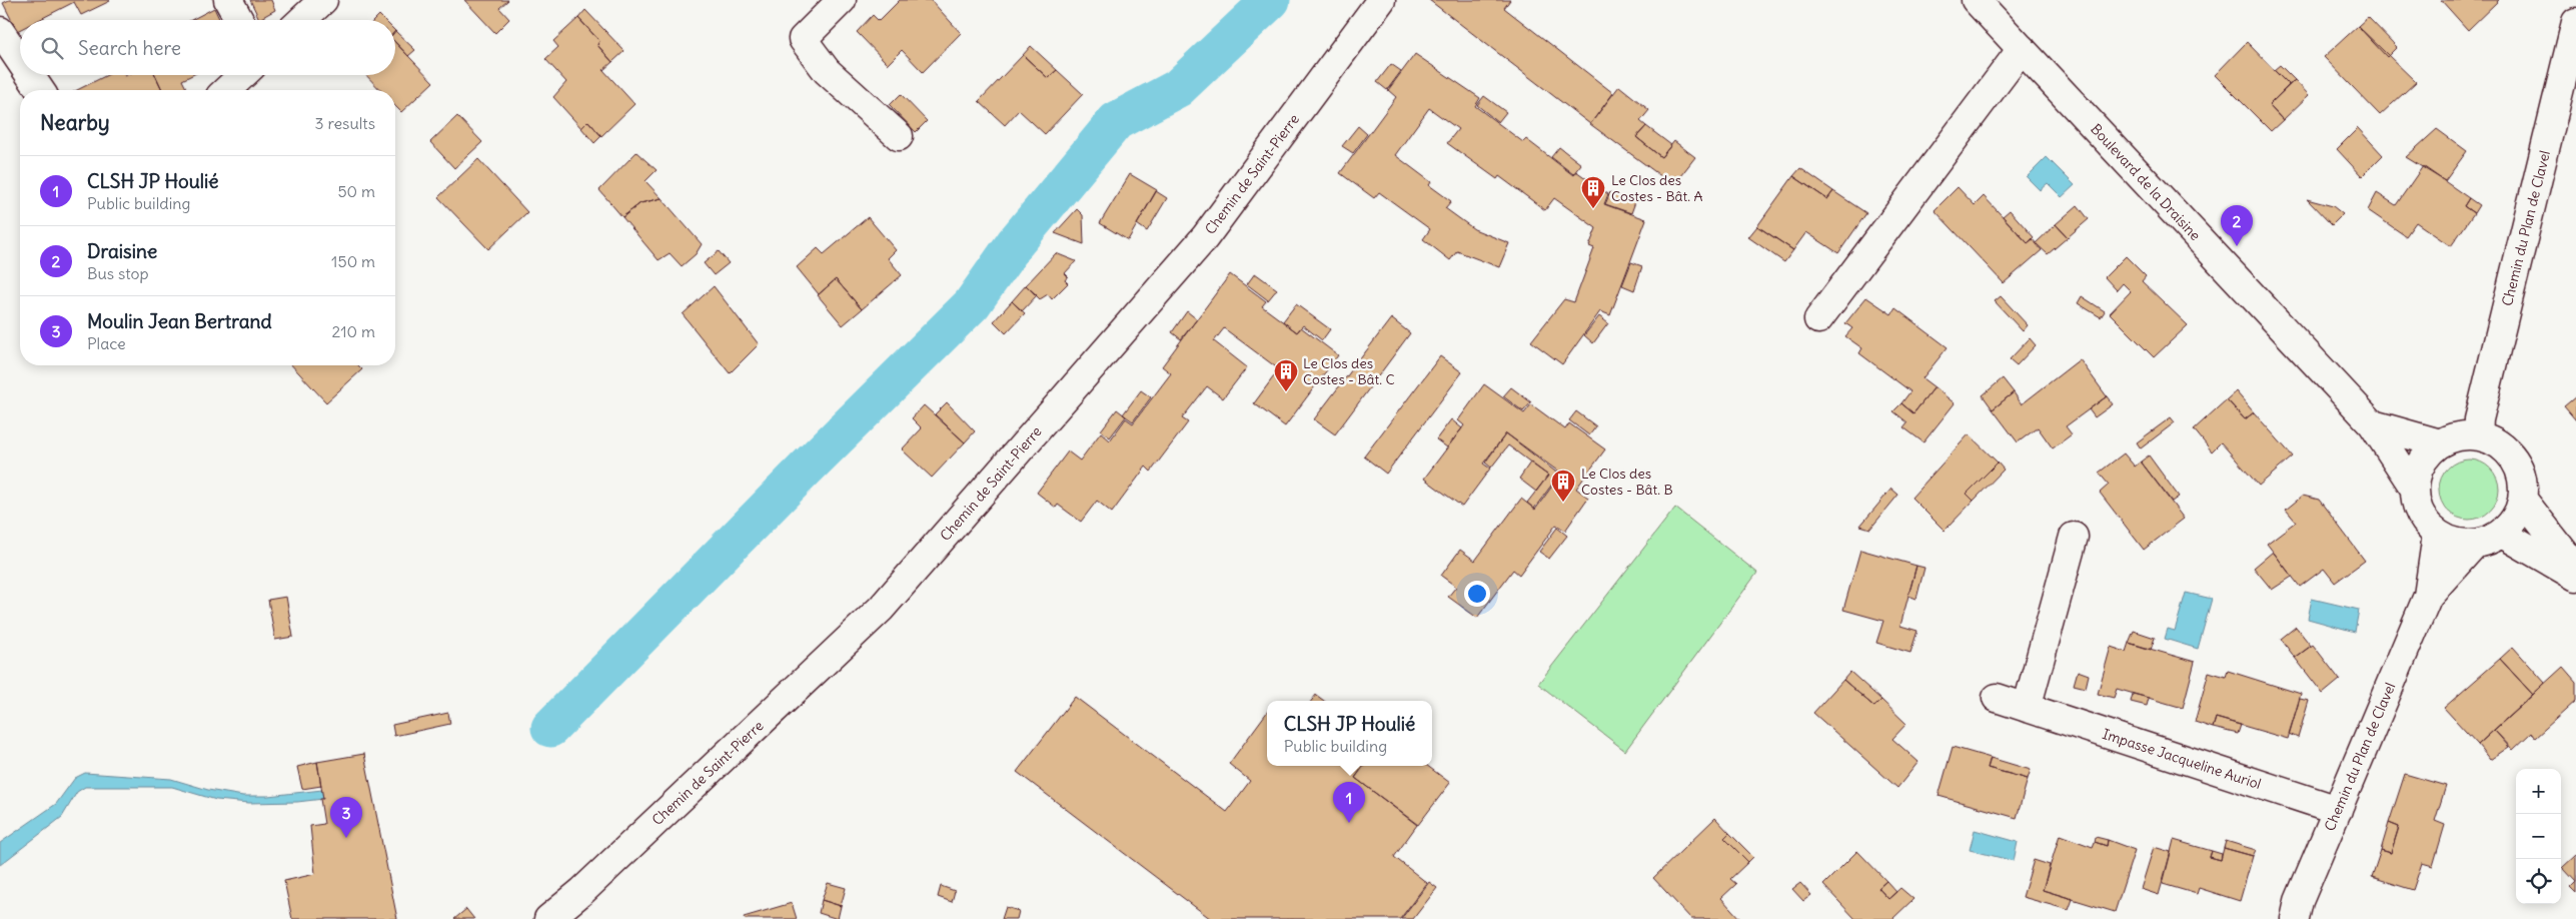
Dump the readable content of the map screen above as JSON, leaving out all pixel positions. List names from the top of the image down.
{
  "streets": {
    "street": [
      "Chemin de Saint-Pierre",
      "Boulevard de la Draisine",
      "Chemin du Plan de Clavel",
      "Impasse Jacqueline Auriol"
    ]
  },
  "crossings": [
    ["Boulevard de la Draisine", "Chemin du Plan de Clavel"],
    ["Chemin du Plan de Clavel", "Impasse Jacqueline Auriol"]
  ],
  "places": {
    "building": ["Le Clos des Costes - Bât. A", "Le Clos des Costes - Bât. C", "Le Clos des Costes - Bât. B"]
  },
  "page": {
    "search": "Search here",
    "heading": ["Nearby", "3 results"],
    "list": [
      {
        "mark": "1",
        "name": "CLSH JP Houlié",
        "note": "Public building",
        "value": "50 m"
      },
      {
        "mark": "2",
        "name": "Draisine",
        "note": "Bus stop",
        "value": "150 m"
      },
      {
        "mark": "3",
        "name": "Moulin Jean Bertrand",
        "note": "Place",
        "value": "210 m"
      }
    ],
    "pins": ["2", "1", "3"],
    "popup": ["CLSH JP Houlié", "Public building"],
    "map_buttons": ["+", "−"]
  }
}
